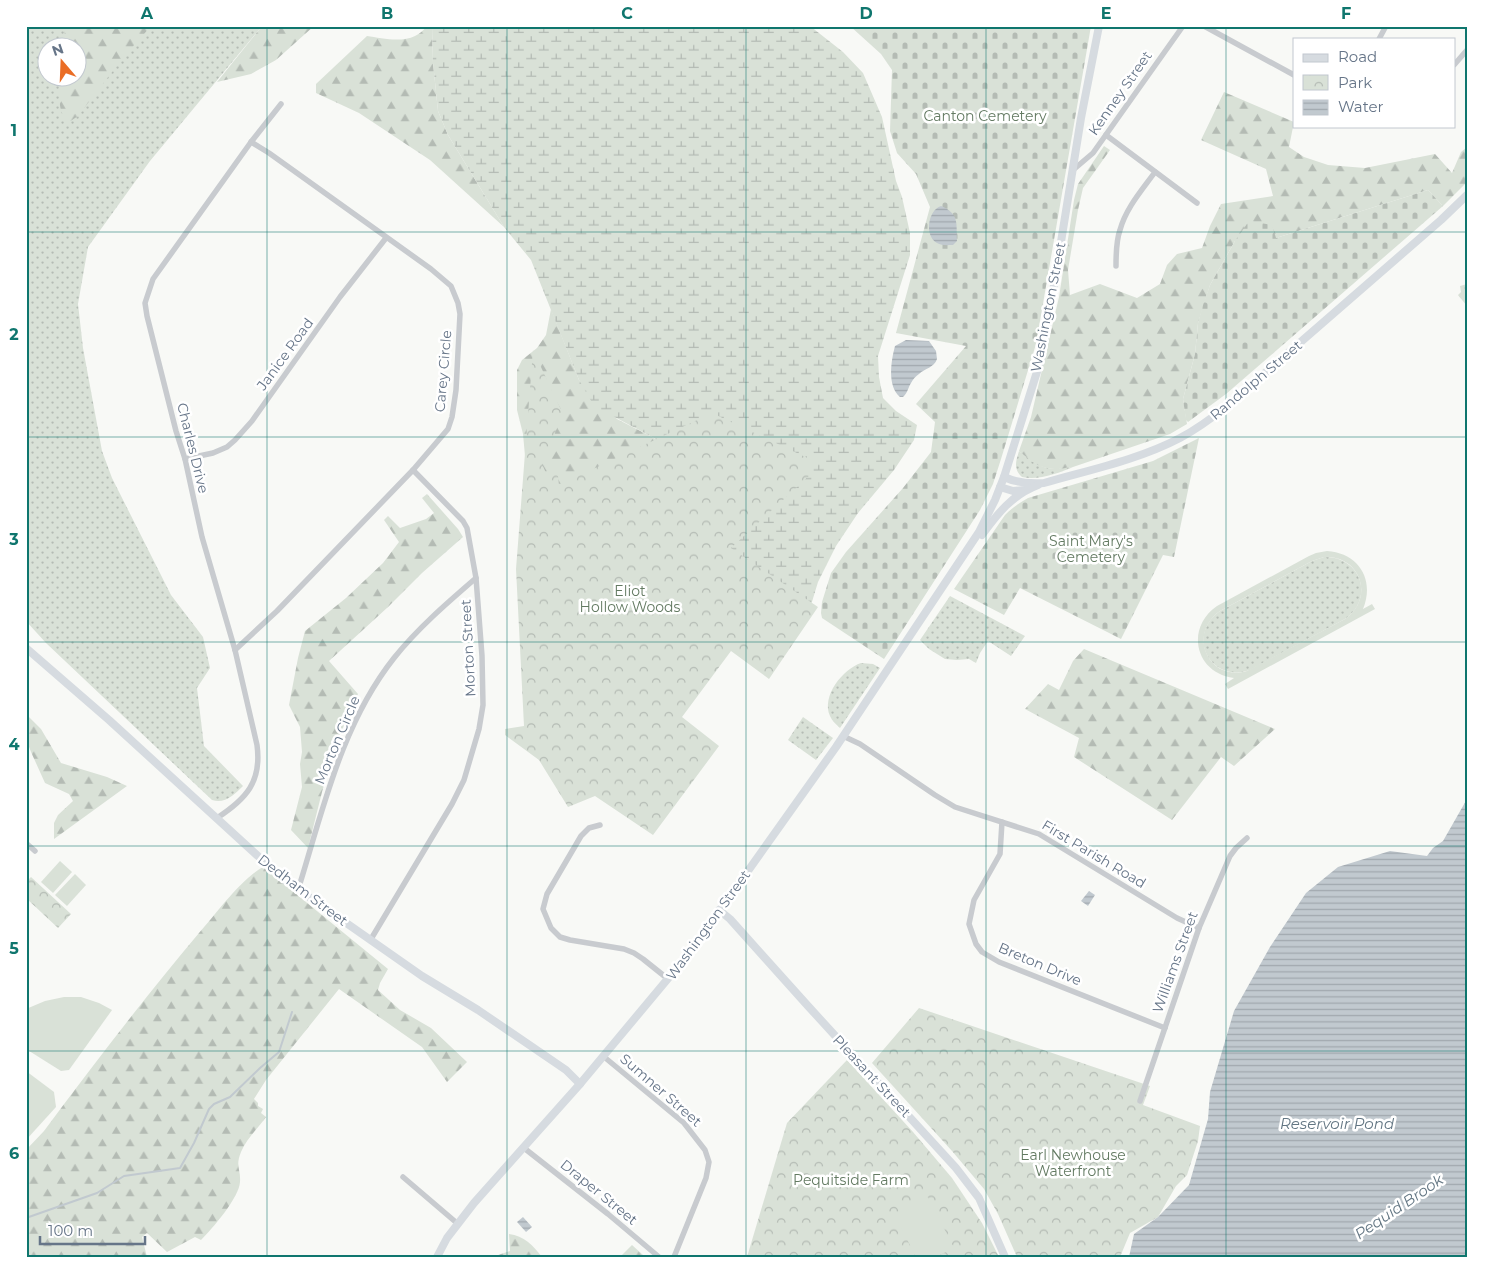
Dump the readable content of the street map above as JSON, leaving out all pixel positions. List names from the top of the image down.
{
  "streets": {
    "main road": [
      "Washington Street",
      "Randolph Street",
      "Dedham Street",
      "Pleasant Street"
    ],
    "street": [
      "Kenney Street",
      "Janice Road",
      "Carey Circle",
      "Charles Drive",
      "Morton Street",
      "Morton Circle",
      "First Parish Road",
      "Williams Street",
      "Breton Drive",
      "Sumner Street",
      "Draper Street"
    ]
  },
  "crossings": [
    ["Kenney Street", "Washington Street"],
    ["Washington Street", "Randolph Street"],
    ["Washington Street", "First Parish Road"],
    ["Washington Street", "Dedham Street"],
    ["Washington Street", "Pleasant Street"],
    ["Washington Street", "Sumner Street"],
    ["Washington Street", "Draper Street"],
    ["Janice Road", "Carey Circle"],
    ["Janice Road", "Charles Drive"],
    ["Carey Circle", "Charles Drive"],
    ["Carey Circle", "Morton Street"],
    ["Charles Drive", "Dedham Street"],
    ["Morton Street", "Morton Circle"],
    ["Morton Street", "Dedham Street"],
    ["Morton Circle", "Dedham Street"],
    ["First Parish Road", "Williams Street"],
    ["First Parish Road", "Breton Drive"],
    ["Williams Street", "Breton Drive"]
  ],
  "water": ["Reservoir Pond", "Pequid Brook"],
  "parks": [
    "Canton Cemetery",
    "Saint Mary's Cemetery",
    "Eliot Hollow Woods",
    "Earl Newhouse Waterfront",
    "Pequitside Farm"
  ],
  "legend": ["Road", "Park", "Water"],
  "scale_bar": "100 m",
  "north": "top",
  "grid": {
    "columns": [
      "A",
      "B",
      "C",
      "D",
      "E",
      "F"
    ],
    "rows": [
      "1",
      "2",
      "3",
      "4",
      "5",
      "6"
    ]
  }
}
